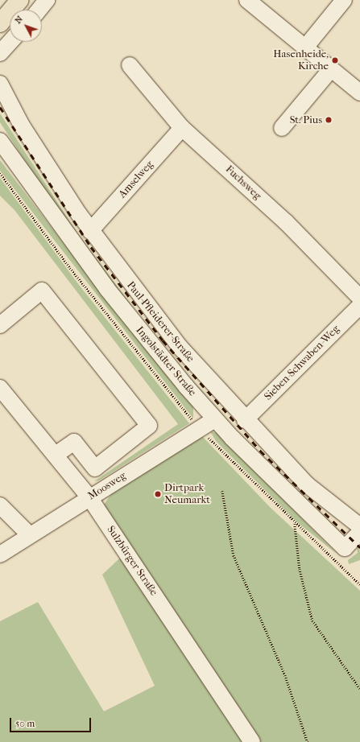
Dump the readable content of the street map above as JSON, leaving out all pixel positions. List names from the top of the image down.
{
  "streets": {
    "street": [
      "Amselweg",
      "Fuchsweg",
      "Paul-Pfleiderer-Straße",
      "Ingolstädter Straße",
      "Sieben-Schwaben-Weg",
      "Moosweg",
      "Sulzbürger Straße"
    ]
  },
  "crossings": [
    ["Amselweg", "Fuchsweg"],
    ["Amselweg", "Paul-Pfleiderer-Straße"],
    ["Paul-Pfleiderer-Straße", "Sieben-Schwaben-Weg"],
    ["Ingolstädter Straße", "Moosweg"],
    ["Moosweg", "Sulzbürger Straße"]
  ],
  "places": ["Hasenheide, Kirche", "St. Pius", "Dirtpark Neumarkt"],
  "scale_bar": "50 m",
  "north": "top left"
}
